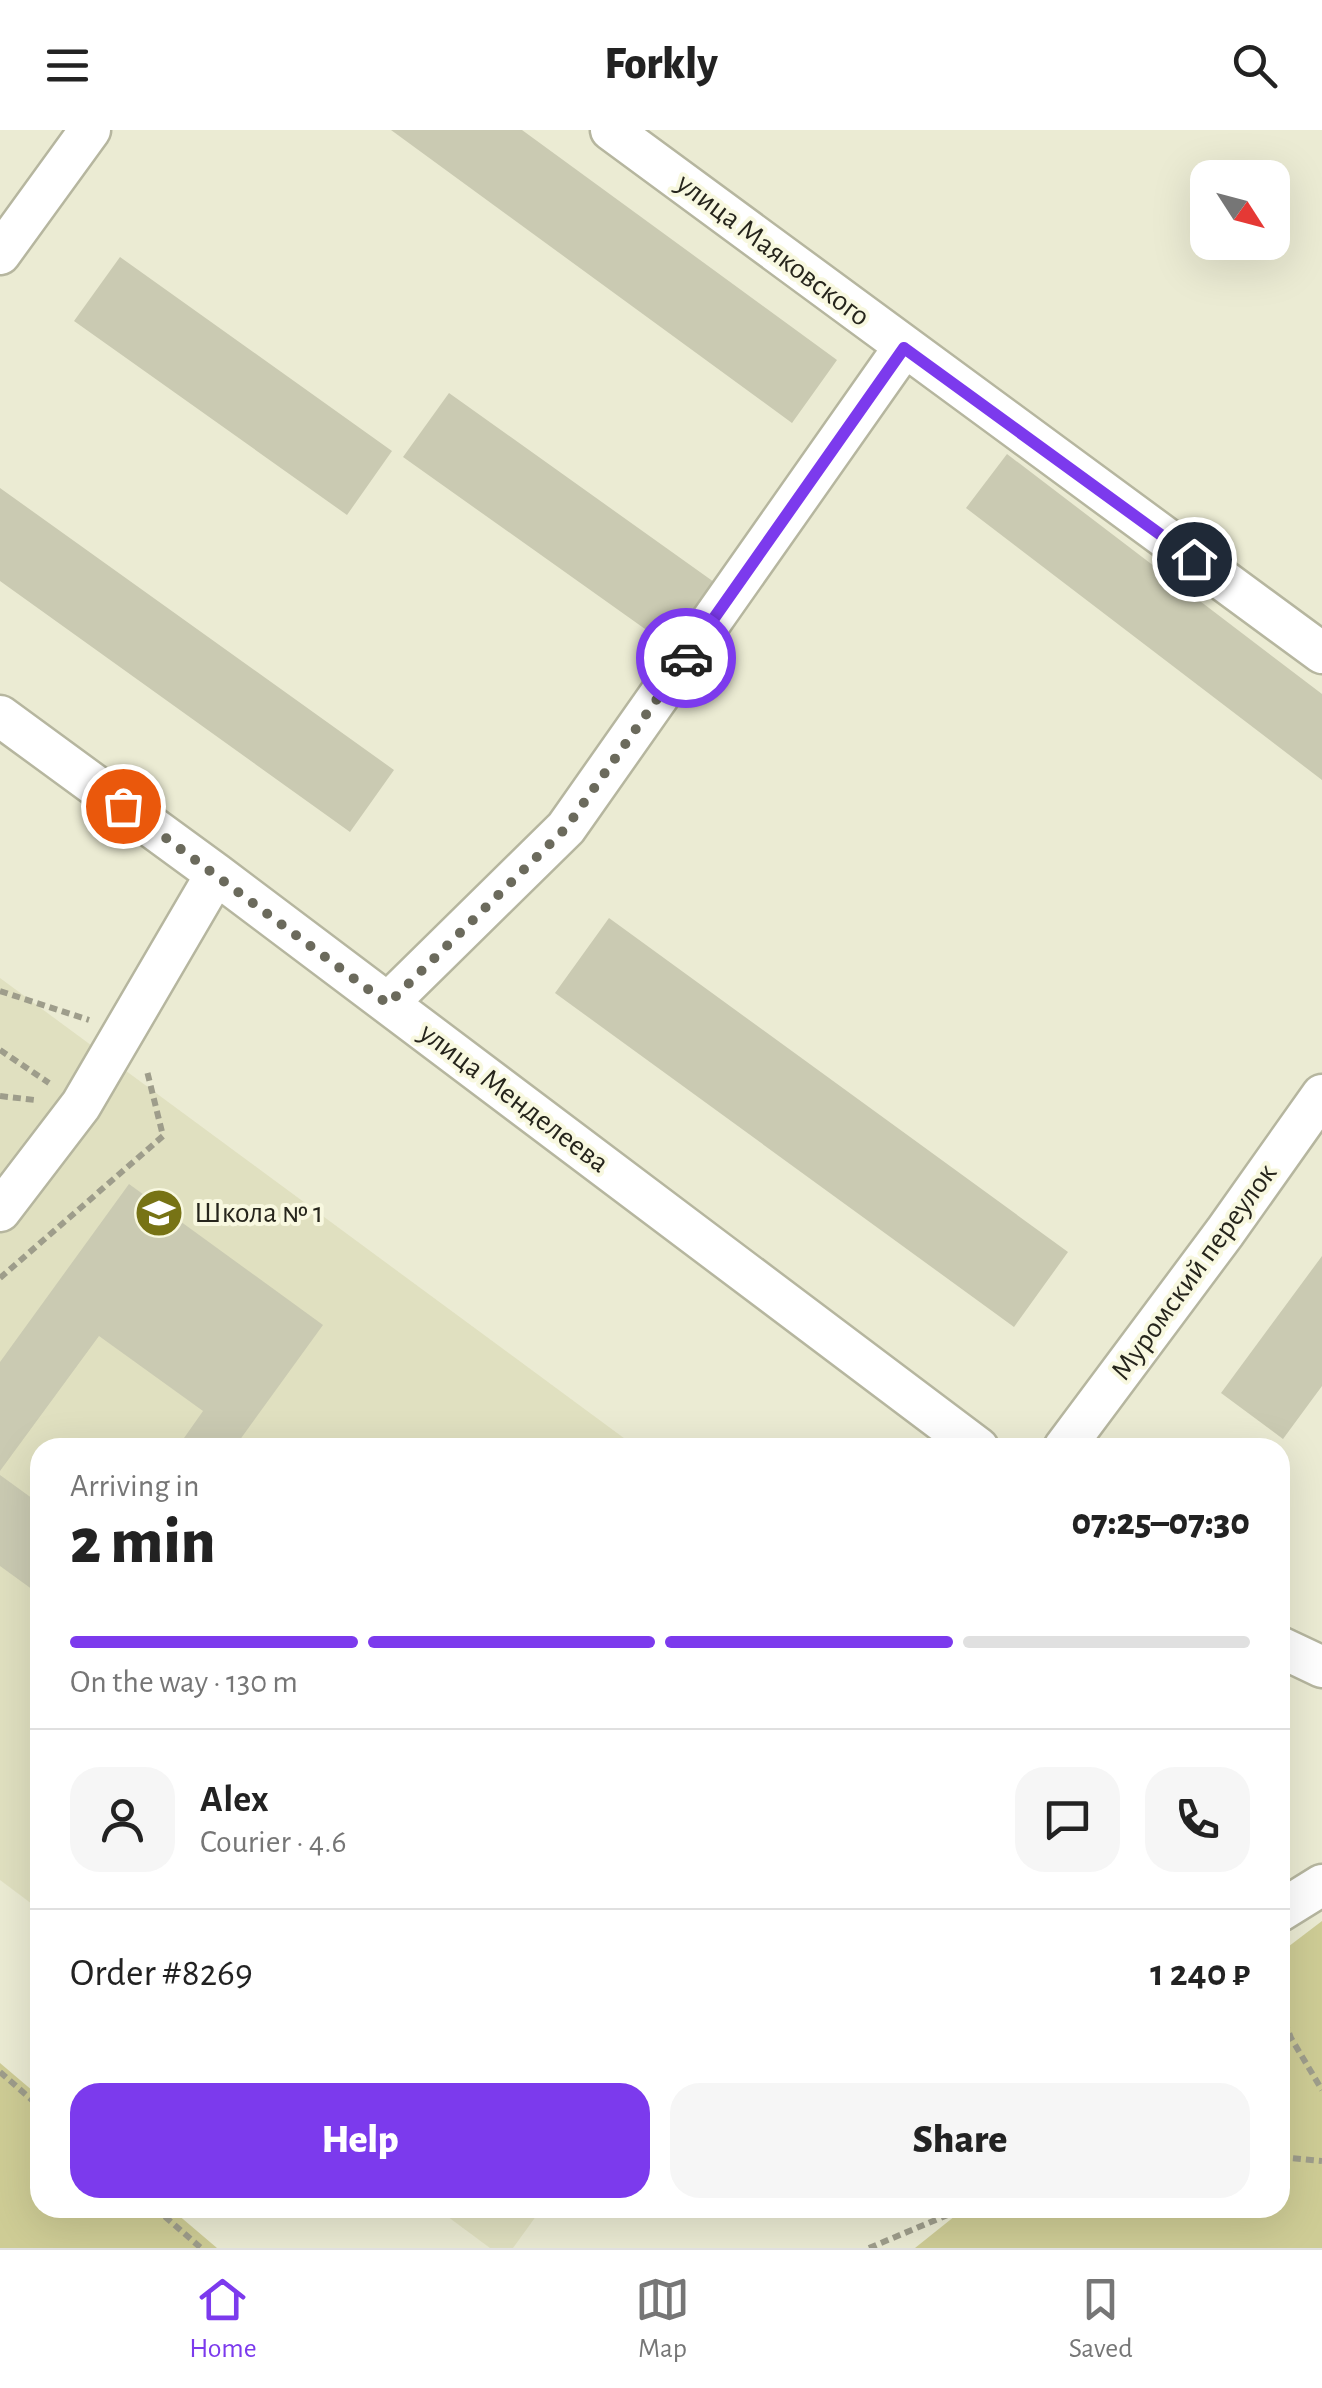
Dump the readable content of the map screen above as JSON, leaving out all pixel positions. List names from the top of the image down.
{
  "streets": {
    "street": ["улица Маяковского", "улица Менделеева", "Муромский переулок"]
  },
  "places": {
    "school or university": ["Школа № 1"]
  },
  "north": "bottom right",
  "page": {
    "header": "Forkly",
    "heading": ["2 min", "Arriving in", "07:25–07:30"],
    "panel": [
      "Alex",
      "Courier · 4.6",
      "Order #8269",
      "1 240 ₽"
    ],
    "bar": "On the way · 130 m",
    "buttons": ["Help", "Share"],
    "tabs": ["Home", "Map", "Saved"]
  }
}
